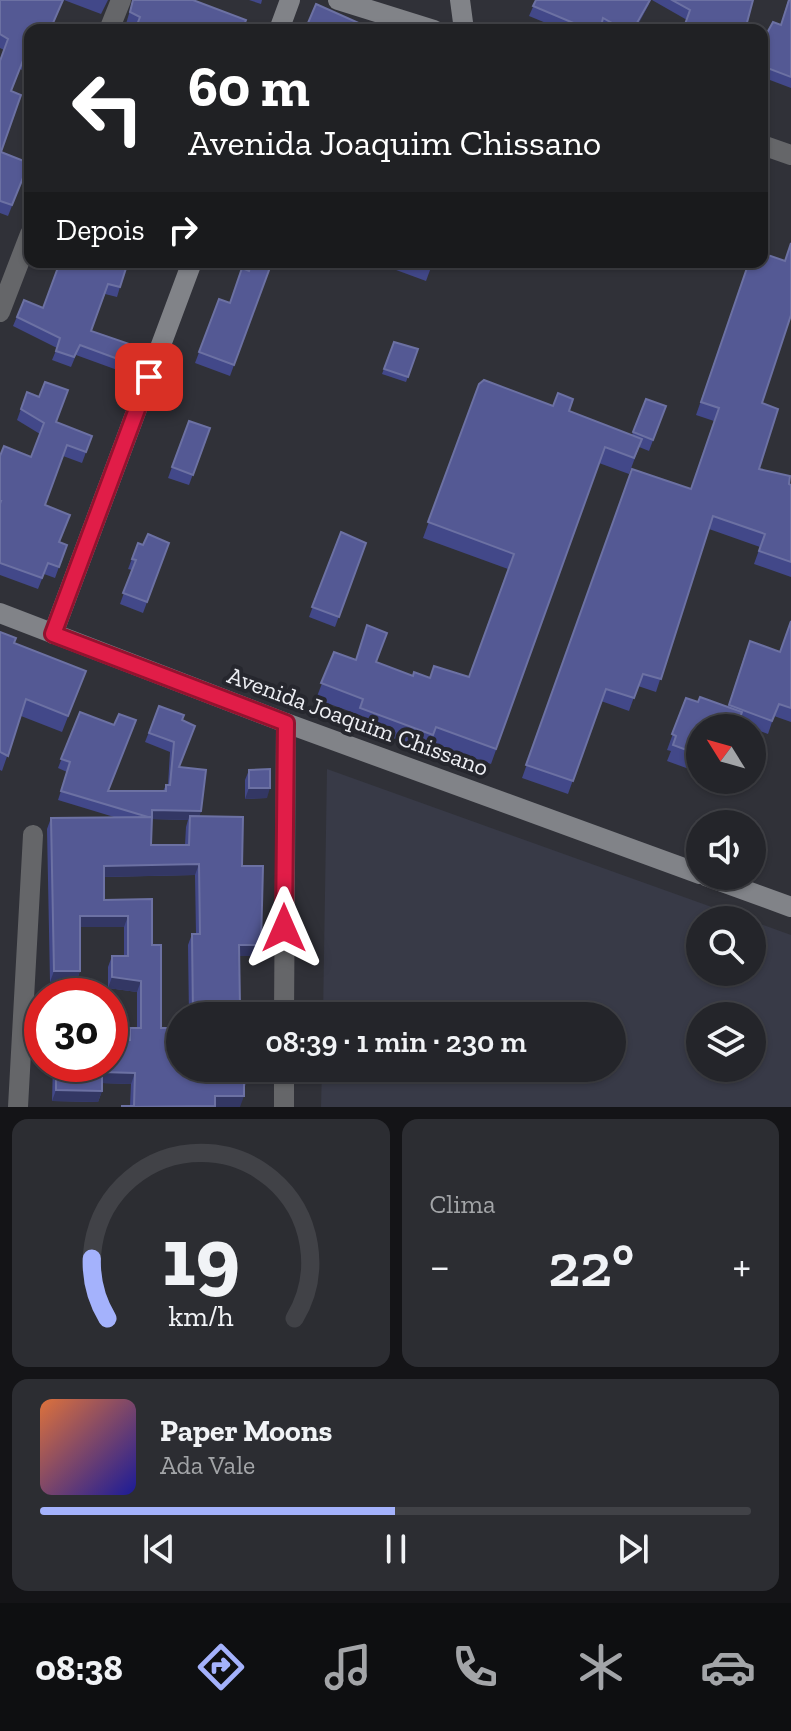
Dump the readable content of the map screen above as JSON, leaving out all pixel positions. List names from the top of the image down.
{
  "streets": {
    "street": ["Avenida Joaquim Chissano"]
  },
  "north": "top left",
  "page": {
    "turn": ["60 m", "Avenida Joaquim Chissano"],
    "then": "Depois",
    "limit": "30",
    "trip": "08:39 · 1 min · 230 m",
    "tile": "Clima",
    "heat": ["−", "22°", "+"],
    "song": ["Paper Moons", "Ada Vale"],
    "tabs": "08:38",
    "gauge": ["19", "km/h"]
  }
}
